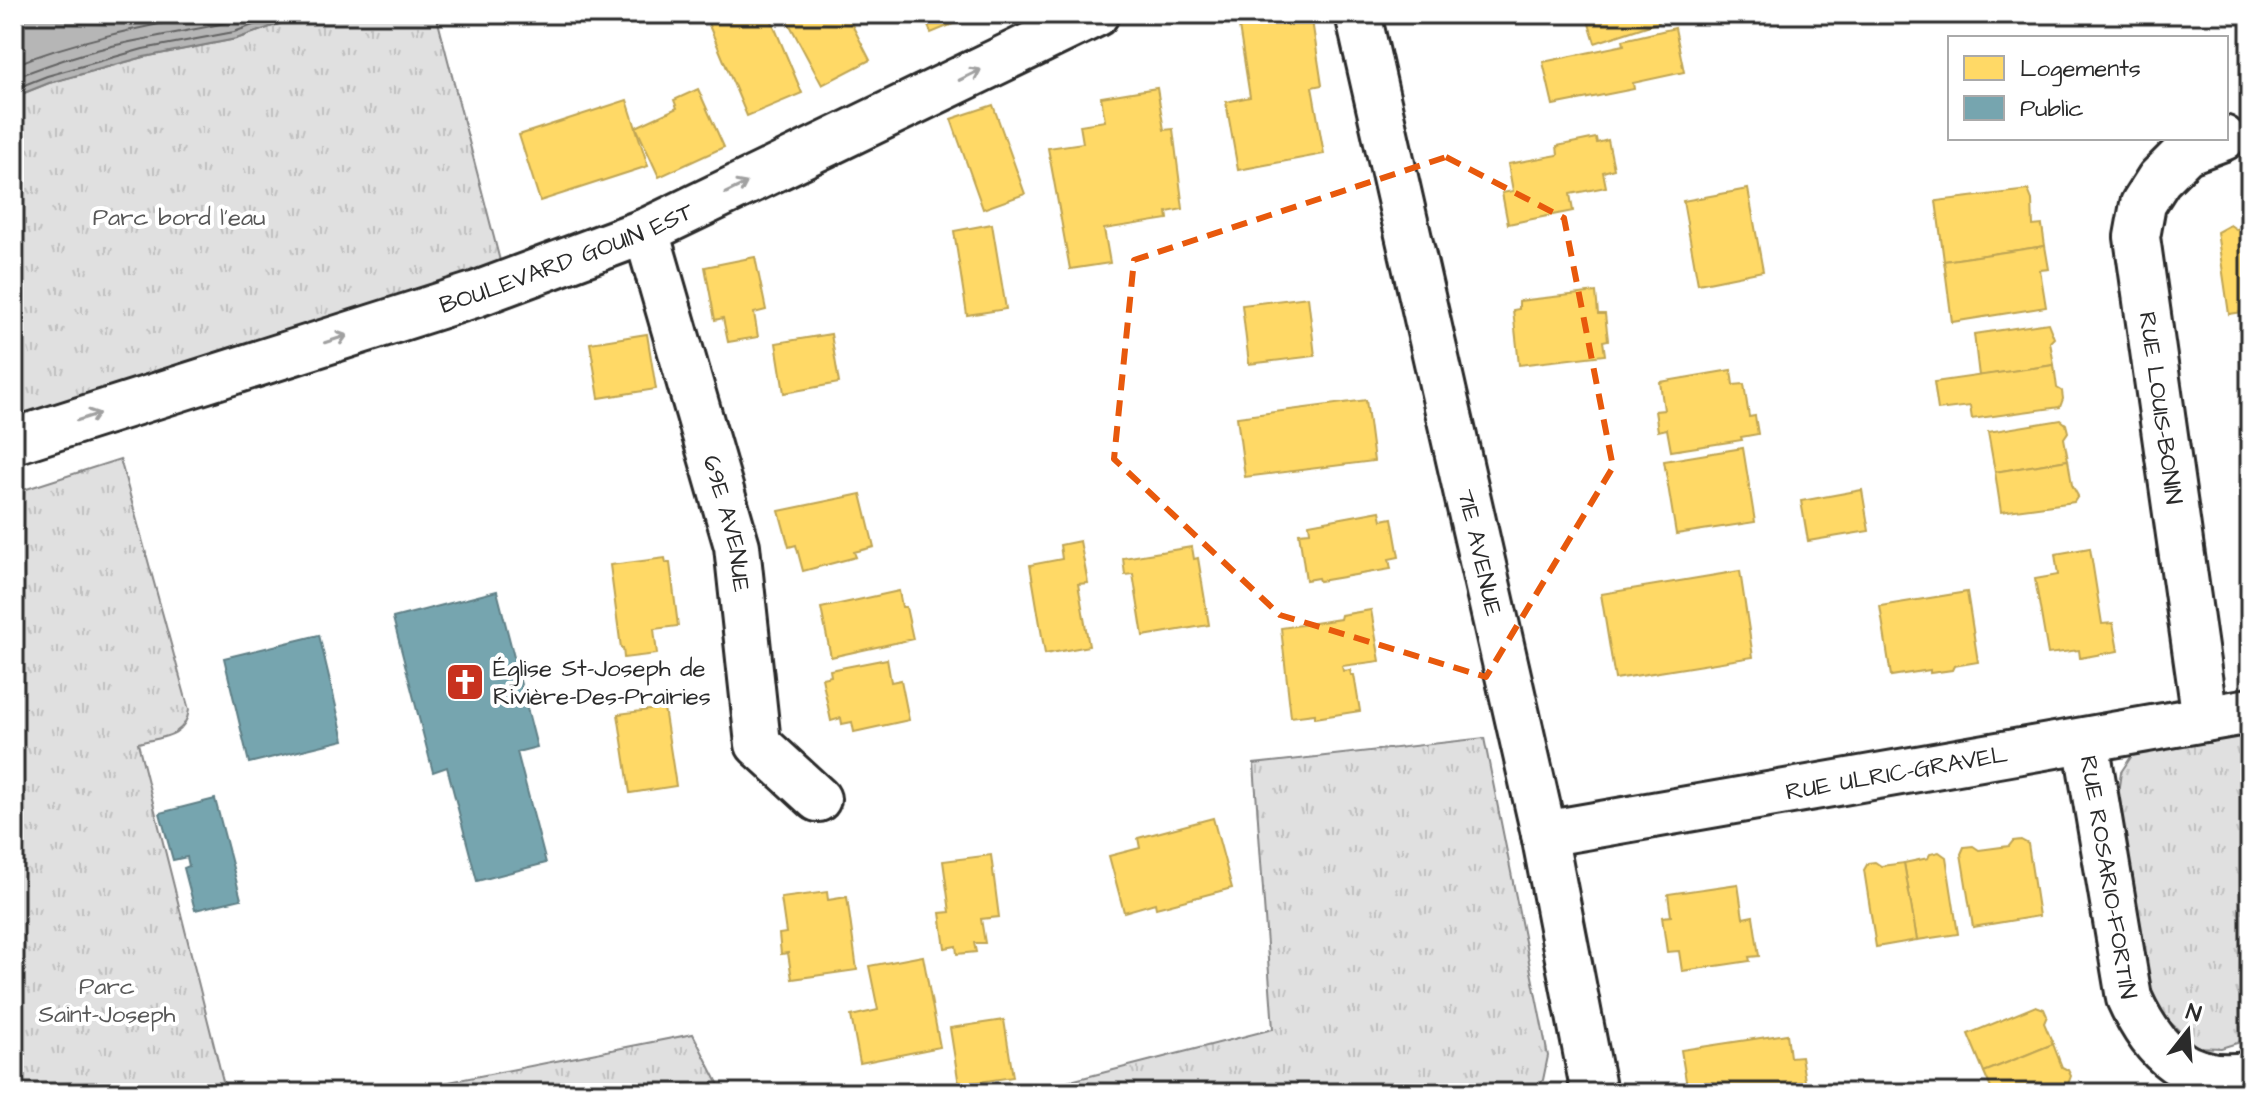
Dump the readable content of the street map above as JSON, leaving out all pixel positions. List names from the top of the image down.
{
  "streets": {
    "street": [
      "BOULEVARD GOUIN EST",
      "RUE LOUIS-BONIN",
      "69E AVENUE",
      "71E AVENUE",
      "RUE ULRIC-GRAVEL",
      "RUE ROSARIO-FORTIN"
    ]
  },
  "crossings": [
    ["BOULEVARD GOUIN EST", "69E AVENUE"],
    ["RUE LOUIS-BONIN", "RUE ULRIC-GRAVEL"],
    ["71E AVENUE", "RUE ULRIC-GRAVEL"],
    ["RUE ULRIC-GRAVEL", "RUE ROSARIO-FORTIN"]
  ],
  "one_way": ["BOULEVARD GOUIN EST"],
  "parks": ["Parc bord l'eau", "Parc Saint-Joseph"],
  "places": {
    "church": ["Église St-Joseph de Rivière-Des-Prairies"]
  },
  "legend": ["Logements", "Public"],
  "north": "top"
}
